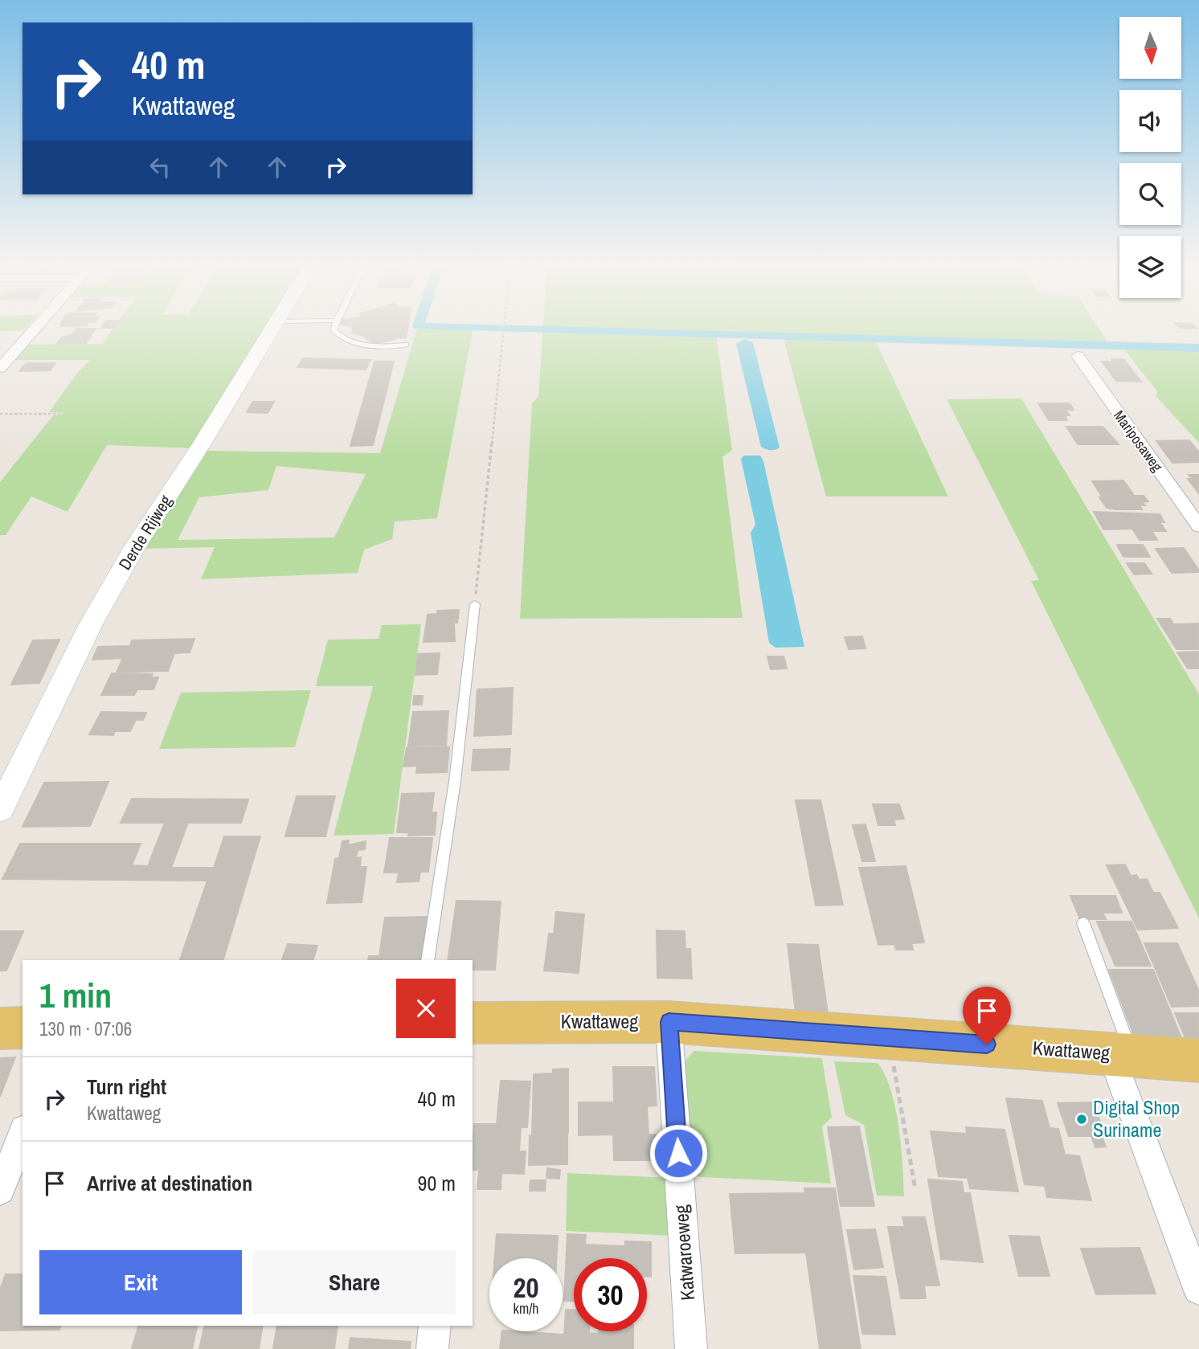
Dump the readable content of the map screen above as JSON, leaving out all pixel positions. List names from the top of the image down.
{
  "streets": {
    "main road": ["Kwattaweg"],
    "street": ["Mariposaweg", "Derde Rijweg", "Katwaroeweg"]
  },
  "crossings": [
    ["Kwattaweg", "Katwaroeweg"]
  ],
  "places": ["Digital Shop Suriname"],
  "north": "bottom",
  "page": {
    "turn": ["40 m", "Kwattaweg"],
    "heading": ["1 min", "130 m · 07:06"],
    "list": [
      {
        "name": "Turn right",
        "note": "Kwattaweg",
        "value": "40 m"
      },
      {
        "name": "Arrive at destination",
        "value": "90 m"
      }
    ],
    "buttons": ["Exit", "Share"],
    "speed": "20 km/h",
    "limit": "30"
  }
}
